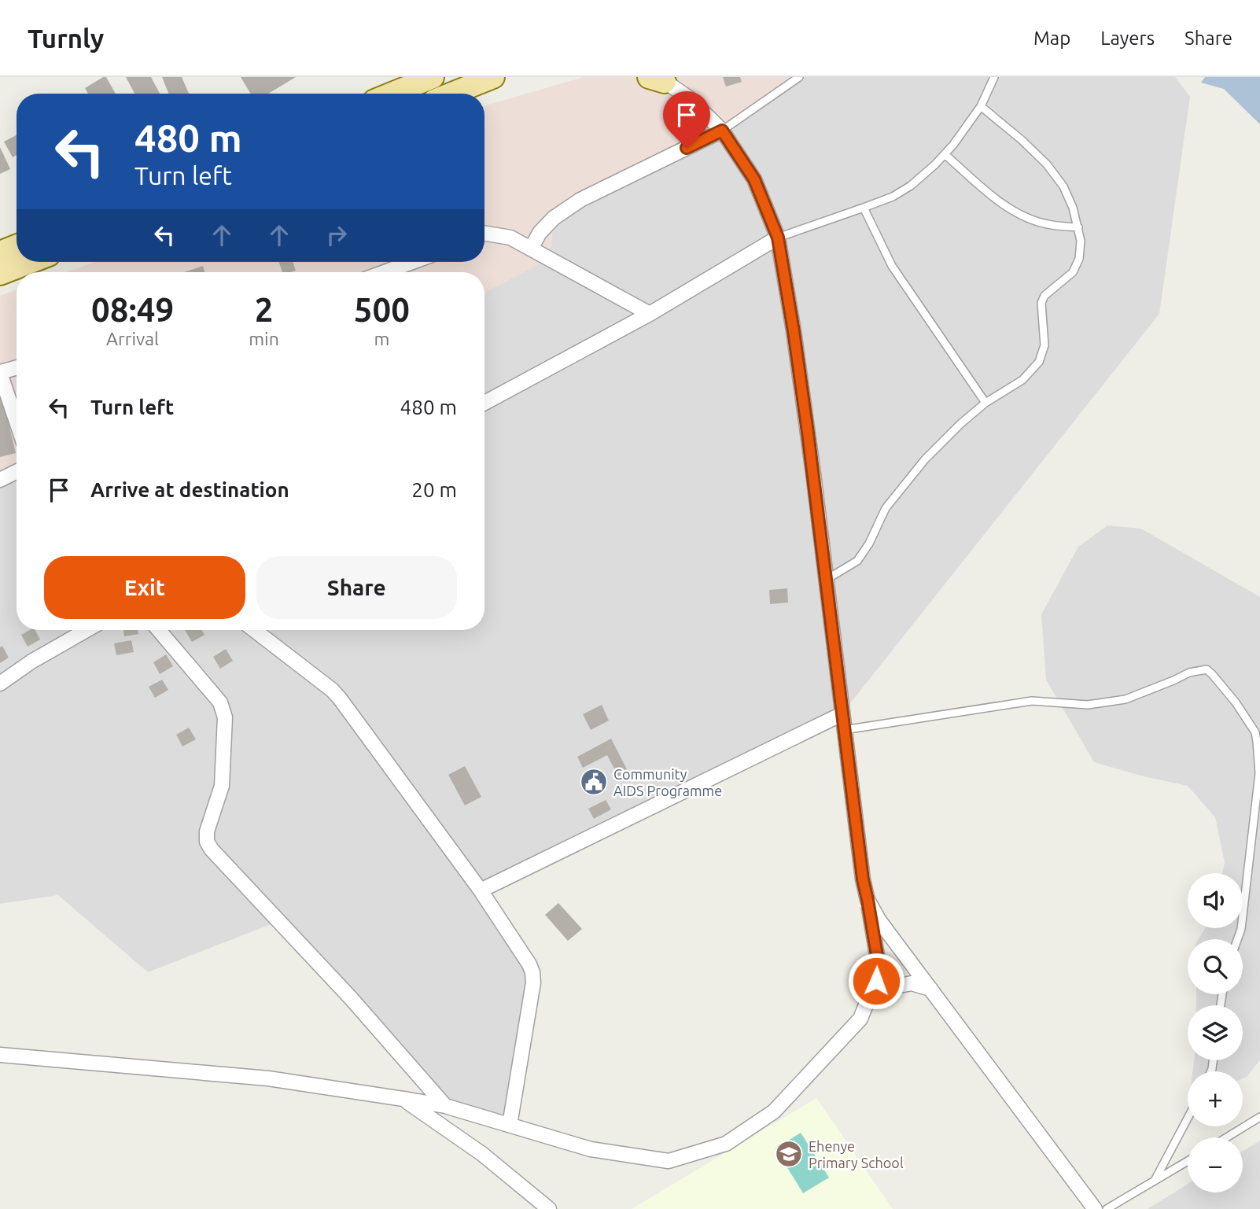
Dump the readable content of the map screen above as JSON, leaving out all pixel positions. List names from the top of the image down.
{
  "places": {
    "public building": ["Community AIDS Programme"],
    "school or university": ["Ehenye Primary School"]
  },
  "page": {
    "header": "Turnly",
    "nav": ["Map", "Layers", "Share"],
    "turn": ["480 m", "Turn left"],
    "eta": [
      "08:49",
      "Arrival",
      "2",
      "min",
      "500",
      "m"
    ],
    "list": [
      {
        "name": "Turn left",
        "value": "480 m"
      },
      {
        "name": "Arrive at destination",
        "value": "20 m"
      }
    ],
    "buttons": ["Exit", "Share"],
    "map_buttons": ["+", "−"]
  }
}
